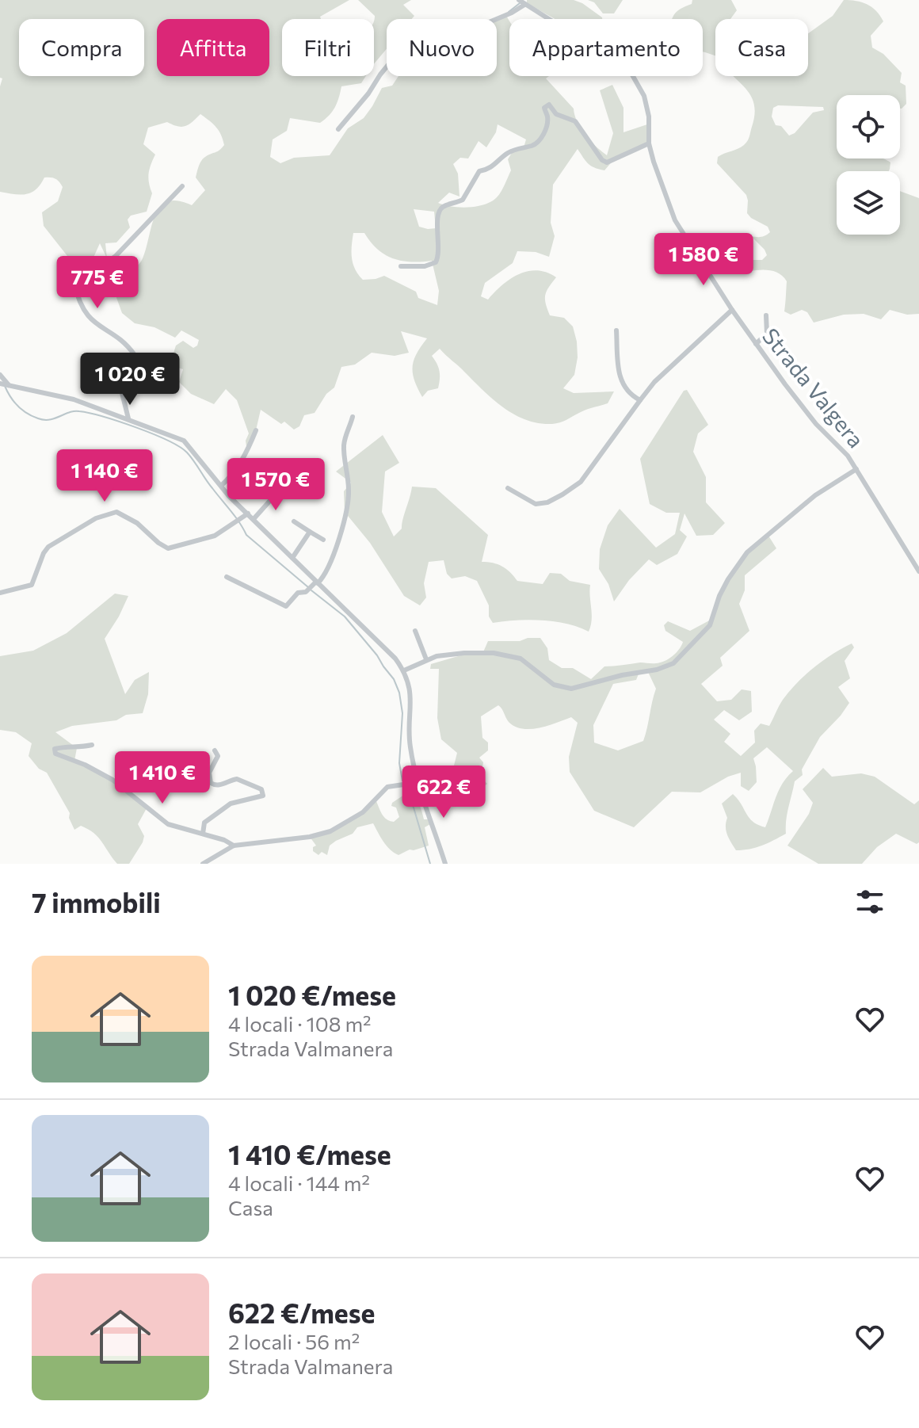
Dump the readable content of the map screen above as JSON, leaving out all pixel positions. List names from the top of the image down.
{
  "streets": {
    "street": ["Strada Valgera"]
  },
  "page": {
    "chip": [
      "Compra",
      "Affitta",
      "Filtri",
      "Nuovo",
      "Appartamento",
      "Casa"
    ],
    "price": [
      "1 580 €",
      "775 €",
      "1 020 €",
      "1 140 €",
      "1 570 €",
      "1 410 €",
      "622 €"
    ],
    "heading": "7 immobili",
    "list": [
      {
        "name": "1 020 €/mese",
        "note": "4 locali · 108 m² · Strada Valmanera"
      },
      {
        "name": "1 410 €/mese",
        "note": "4 locali · 144 m² · Casa"
      },
      {
        "name": "622 €/mese",
        "note": "2 locali · 56 m² · Strada Valmanera"
      }
    ]
  }
}
